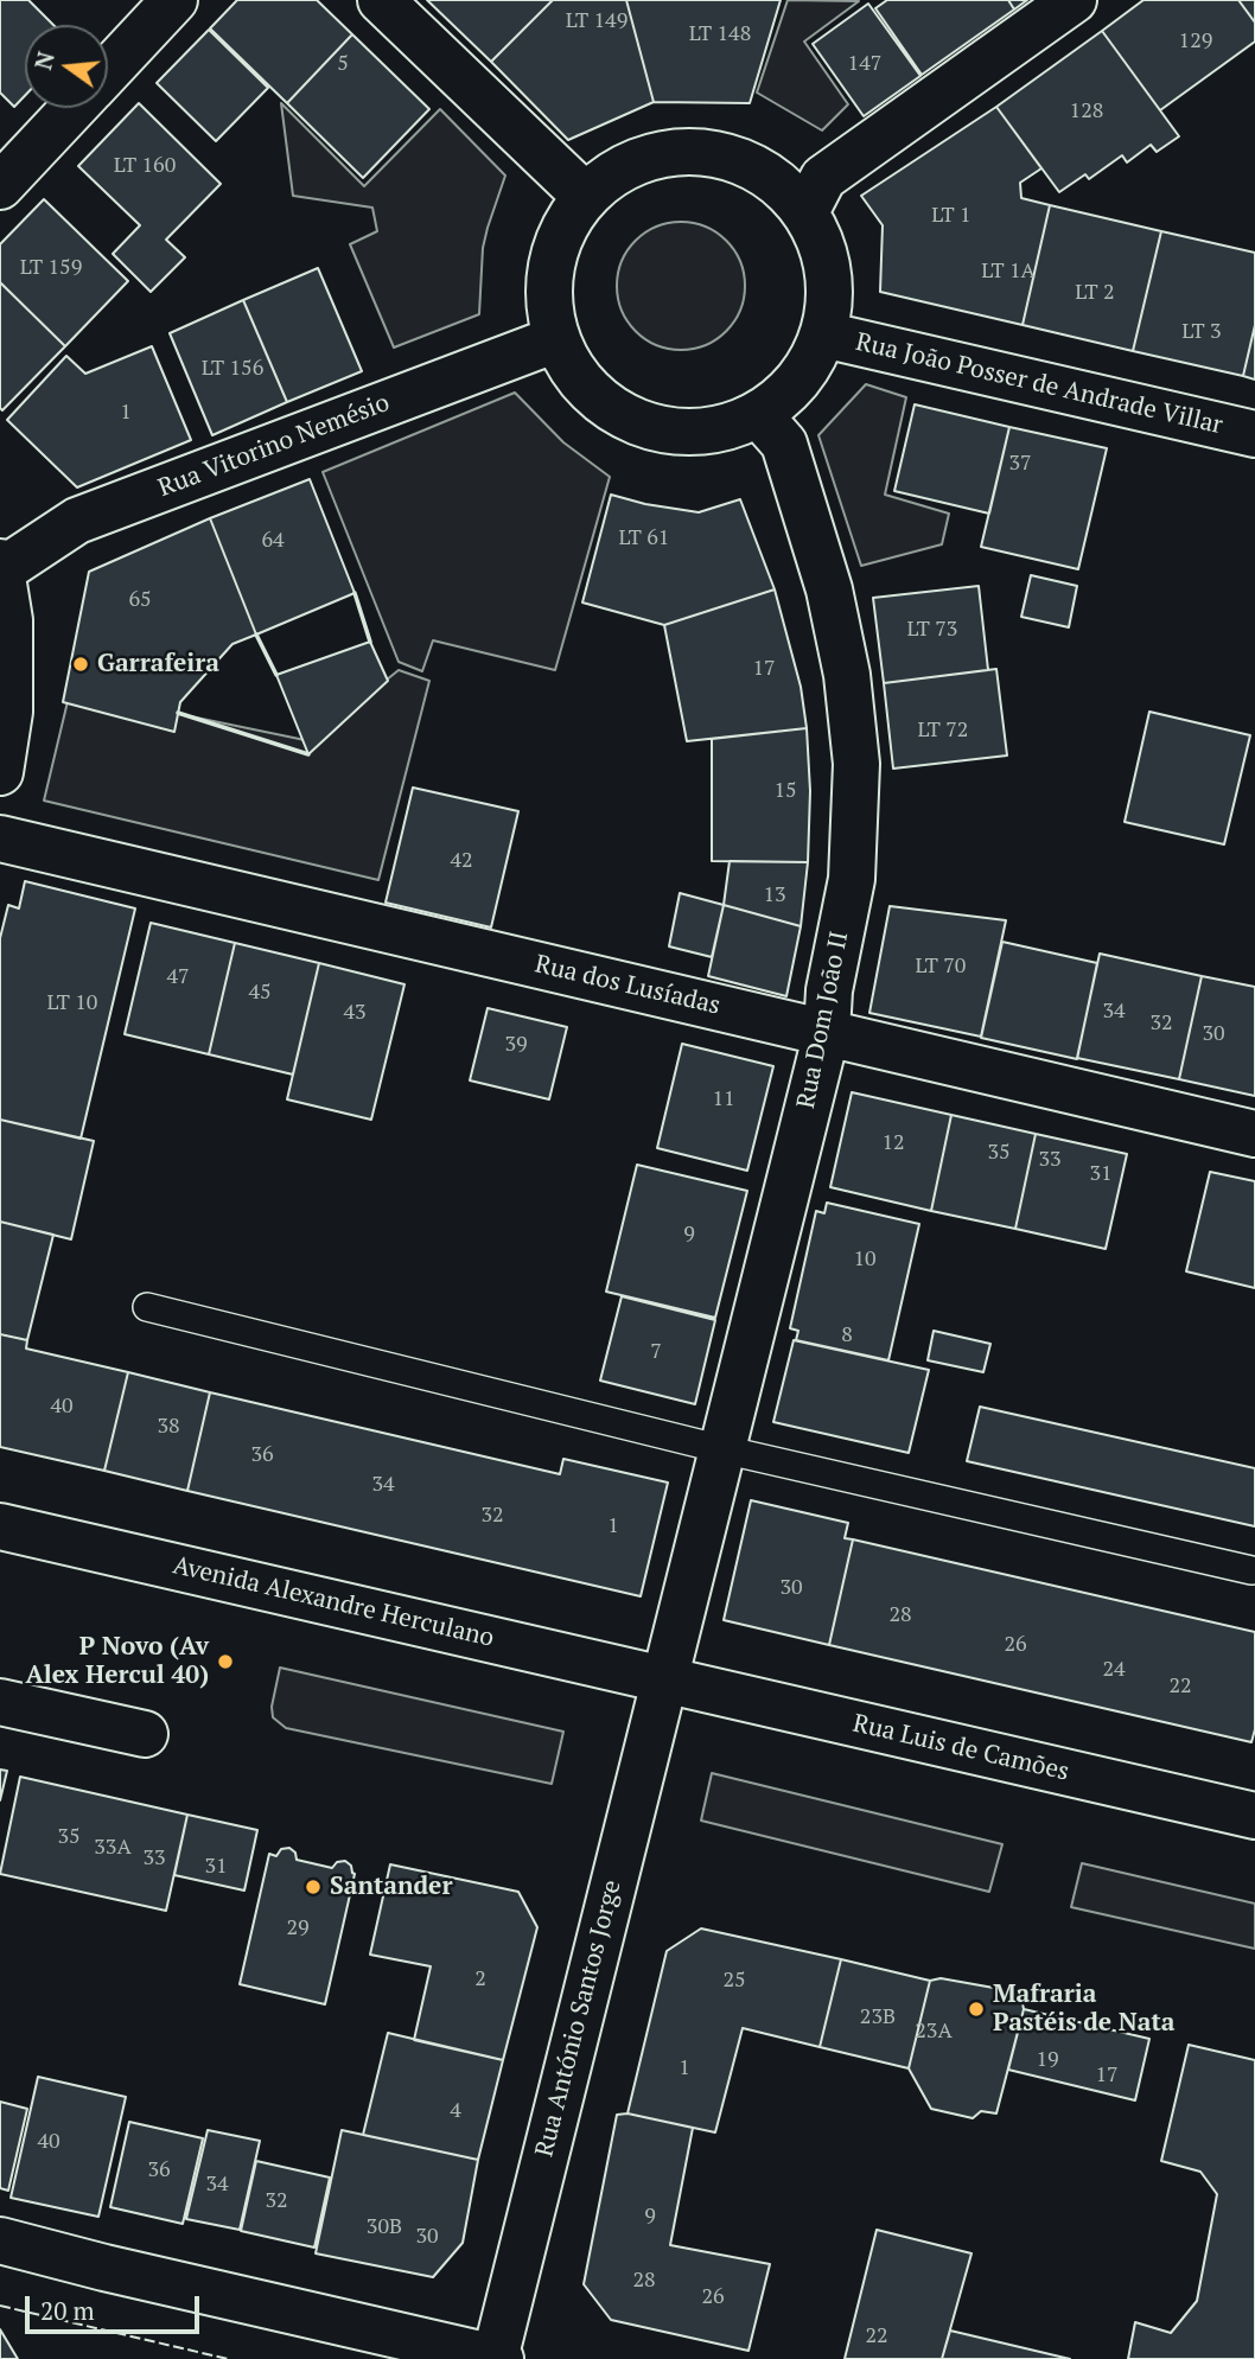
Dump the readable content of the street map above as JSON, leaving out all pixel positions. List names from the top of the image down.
{
  "streets": {
    "street": [
      "Rua João Posser de Andrade Villar",
      "Rua Vitorino Nemésio",
      "Rua dos Lusíadas",
      "Rua Dom João II",
      "Avenida Alexandre Herculano",
      "Rua Luis de Camões",
      "Rua António Santos Jorge"
    ]
  },
  "crossings": [
    ["Rua João Posser de Andrade Villar", "Rua Vitorino Nemésio"],
    ["Rua João Posser de Andrade Villar", "Rua Dom João II"],
    ["Rua Vitorino Nemésio", "Rua Dom João II"],
    ["Rua dos Lusíadas", "Rua Dom João II"],
    ["Rua Dom João II", "Avenida Alexandre Herculano"],
    ["Rua Dom João II", "Rua Luis de Camões"],
    ["Rua Dom João II", "Rua António Santos Jorge"],
    ["Avenida Alexandre Herculano", "Rua Luis de Camões"],
    ["Avenida Alexandre Herculano", "Rua António Santos Jorge"],
    ["Rua Luis de Camões", "Rua António Santos Jorge"]
  ],
  "places": [
    "Garrafeira",
    "P Novo (Av Alex Hercul 40)",
    "Santander",
    "Mafraria Pastéis de Nata"
  ],
  "house_numbers": [
    "LT 149",
    "LT 148",
    "129",
    "5",
    "147",
    "128",
    "LT 160",
    "LT 1",
    "LT 159",
    "LT 1A",
    "LT 2",
    "LT 3",
    "LT 156",
    "1",
    "37",
    "LT 61",
    "64",
    "65",
    "LT 73",
    "17",
    "LT 72",
    "15",
    "42",
    "13",
    "LT 70",
    "47",
    "45",
    "LT 10",
    "34",
    "43",
    "32",
    "30",
    "39",
    "11",
    "12",
    "35",
    "33",
    "31",
    "9",
    "10",
    "8",
    "7",
    "40",
    "38",
    "36",
    "34",
    "32",
    "1",
    "30",
    "28",
    "26",
    "24",
    "22",
    "35",
    "33A",
    "33",
    "31",
    "29",
    "2",
    "25",
    "23B",
    "23A",
    "19",
    "1",
    "17",
    "4",
    "40",
    "36",
    "34",
    "32",
    "9",
    "30B",
    "30",
    "28",
    "26",
    "22"
  ],
  "scale_bar": "20 m",
  "north": "left"
}
